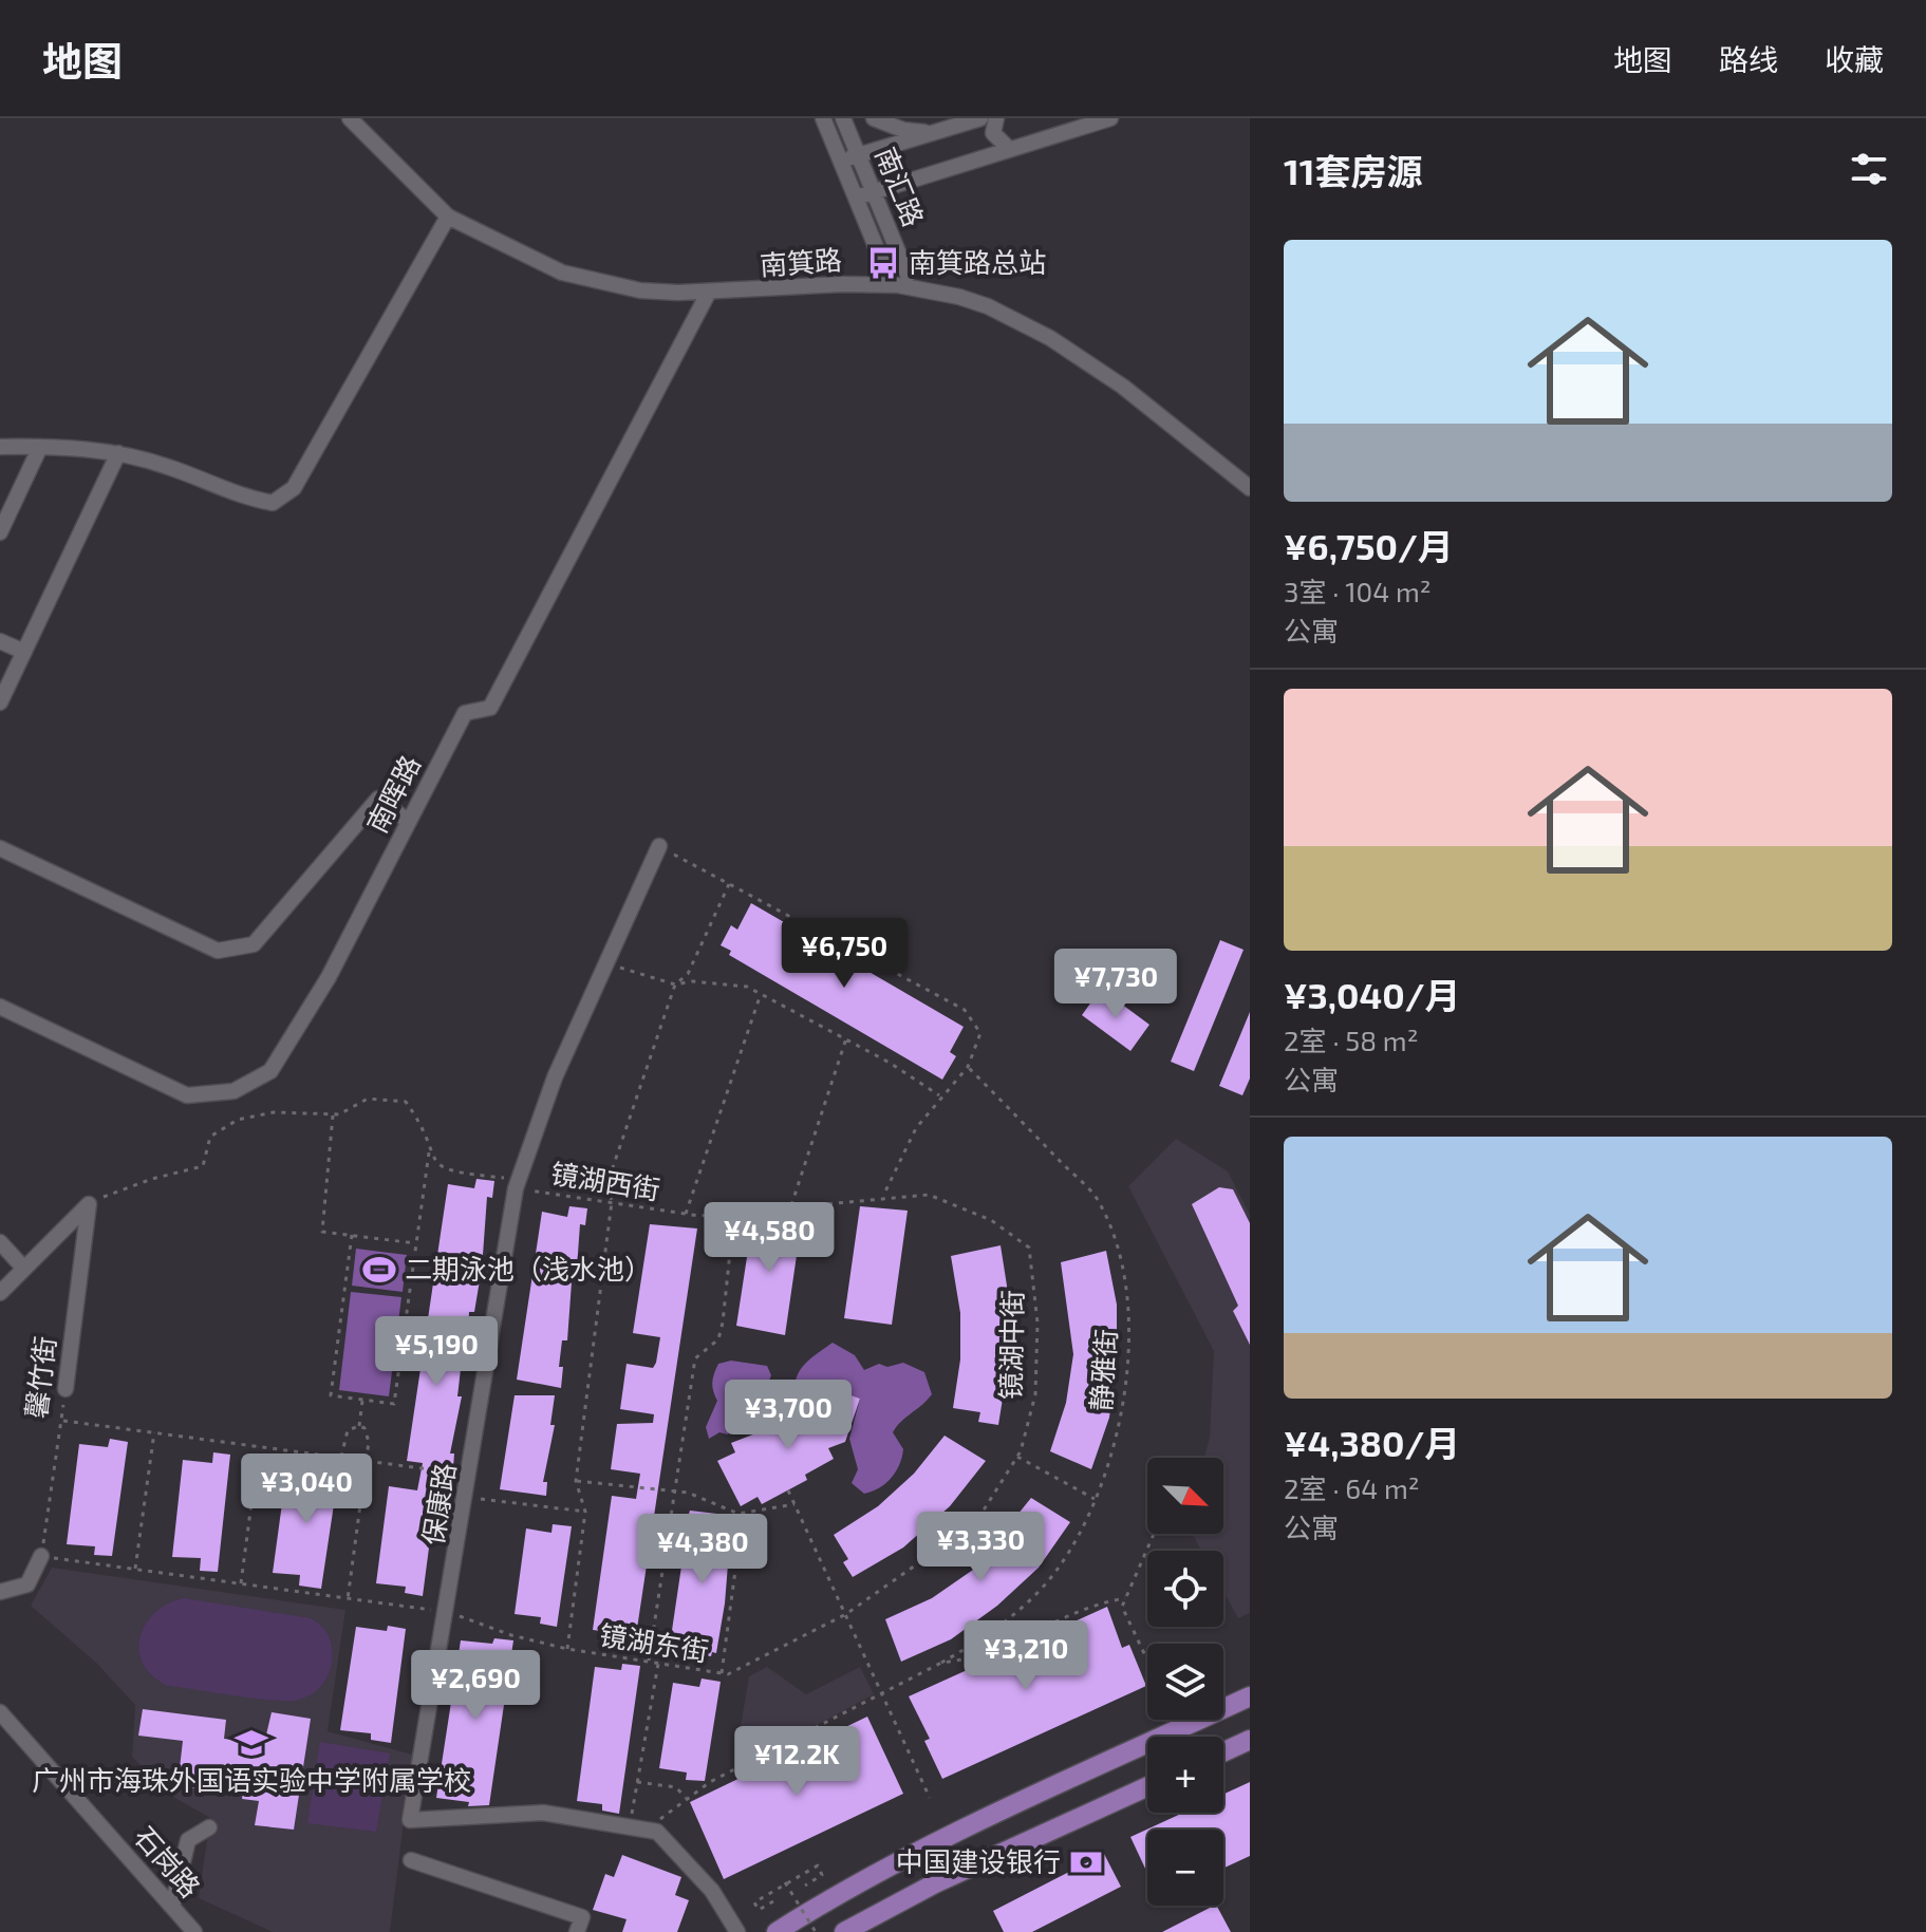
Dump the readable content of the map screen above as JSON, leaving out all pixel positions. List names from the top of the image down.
{
  "streets": {
    "street": [
      "南汇路",
      "南箕路",
      "南晖路",
      "馨竹街",
      "保康路",
      "石岗路"
    ],
    "path": [
      "镜湖西街",
      "镜湖中街",
      "静雅街",
      "镜湖东街"
    ]
  },
  "crossings": [
    ["南箕路", "南晖路"],
    ["镜湖西街", "镜湖中街"],
    ["镜湖西街", "保康路"],
    ["镜湖中街", "镜湖东街"],
    ["馨竹街", "镜湖东街"],
    ["保康路", "镜湖东街"]
  ],
  "places": {
    "bus stop": ["南箕路总站"],
    "sports": ["二期泳池（浅水池）"],
    "school or university": ["广州市海珠外国语实验中学附属学校"],
    "bank": ["中国建设银行"]
  },
  "north": "bottom right",
  "page": {
    "header": "地图",
    "nav": ["地图", "路线", "收藏"],
    "heading": "11套房源",
    "list": [
      {
        "name": "¥6,750/月",
        "note": "3室 · 104 m² · 公寓"
      },
      {
        "name": "¥3,040/月",
        "note": "2室 · 58 m² · 公寓"
      },
      {
        "name": "¥4,380/月",
        "note": "2室 · 64 m² · 公寓"
      }
    ],
    "price": [
      "¥6,750",
      "¥7,730",
      "¥4,580",
      "¥5,190",
      "¥3,700",
      "¥3,040",
      "¥3,330",
      "¥4,380",
      "¥3,210",
      "¥2,690",
      "¥12.2K"
    ],
    "map_buttons": ["+", "−"]
  }
}
